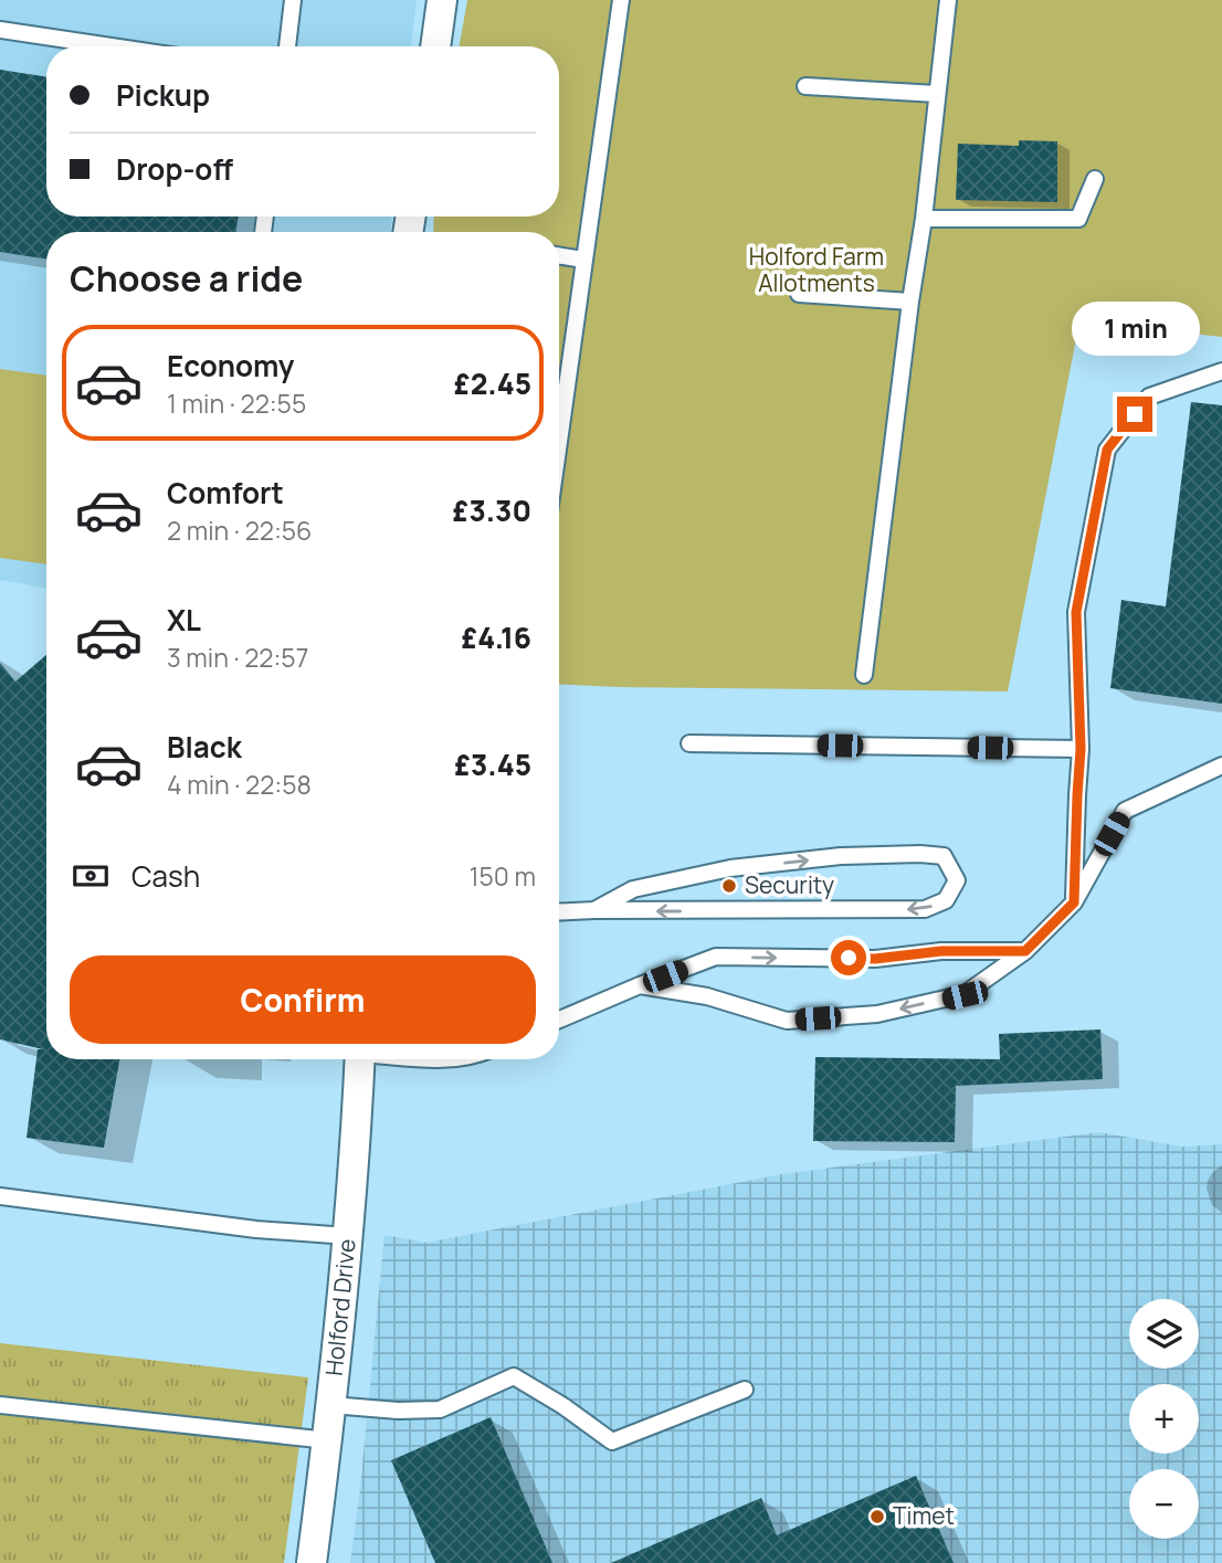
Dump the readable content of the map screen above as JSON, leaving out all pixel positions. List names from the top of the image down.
{
  "streets": {
    "street": ["Holford Drive"]
  },
  "parks": ["Holford Farm Allotments"],
  "places": ["Security", "Timet"],
  "page": {
    "banner": ["Pickup", "Drop-off"],
    "heading": "Choose a ride",
    "bubble": "1 min",
    "list": [
      {
        "name": "Economy",
        "note": "1 min · 22:55",
        "value": "£2.45"
      },
      {
        "name": "Comfort",
        "note": "2 min · 22:56",
        "value": "£3.30"
      },
      {
        "name": "XL",
        "note": "3 min · 22:57",
        "value": "£4.16"
      },
      {
        "name": "Black",
        "note": "4 min · 22:58",
        "value": "£3.45"
      }
    ],
    "pay": ["Cash", "150 m"],
    "buttons": "Confirm",
    "map_buttons": ["+", "−"]
  }
}
